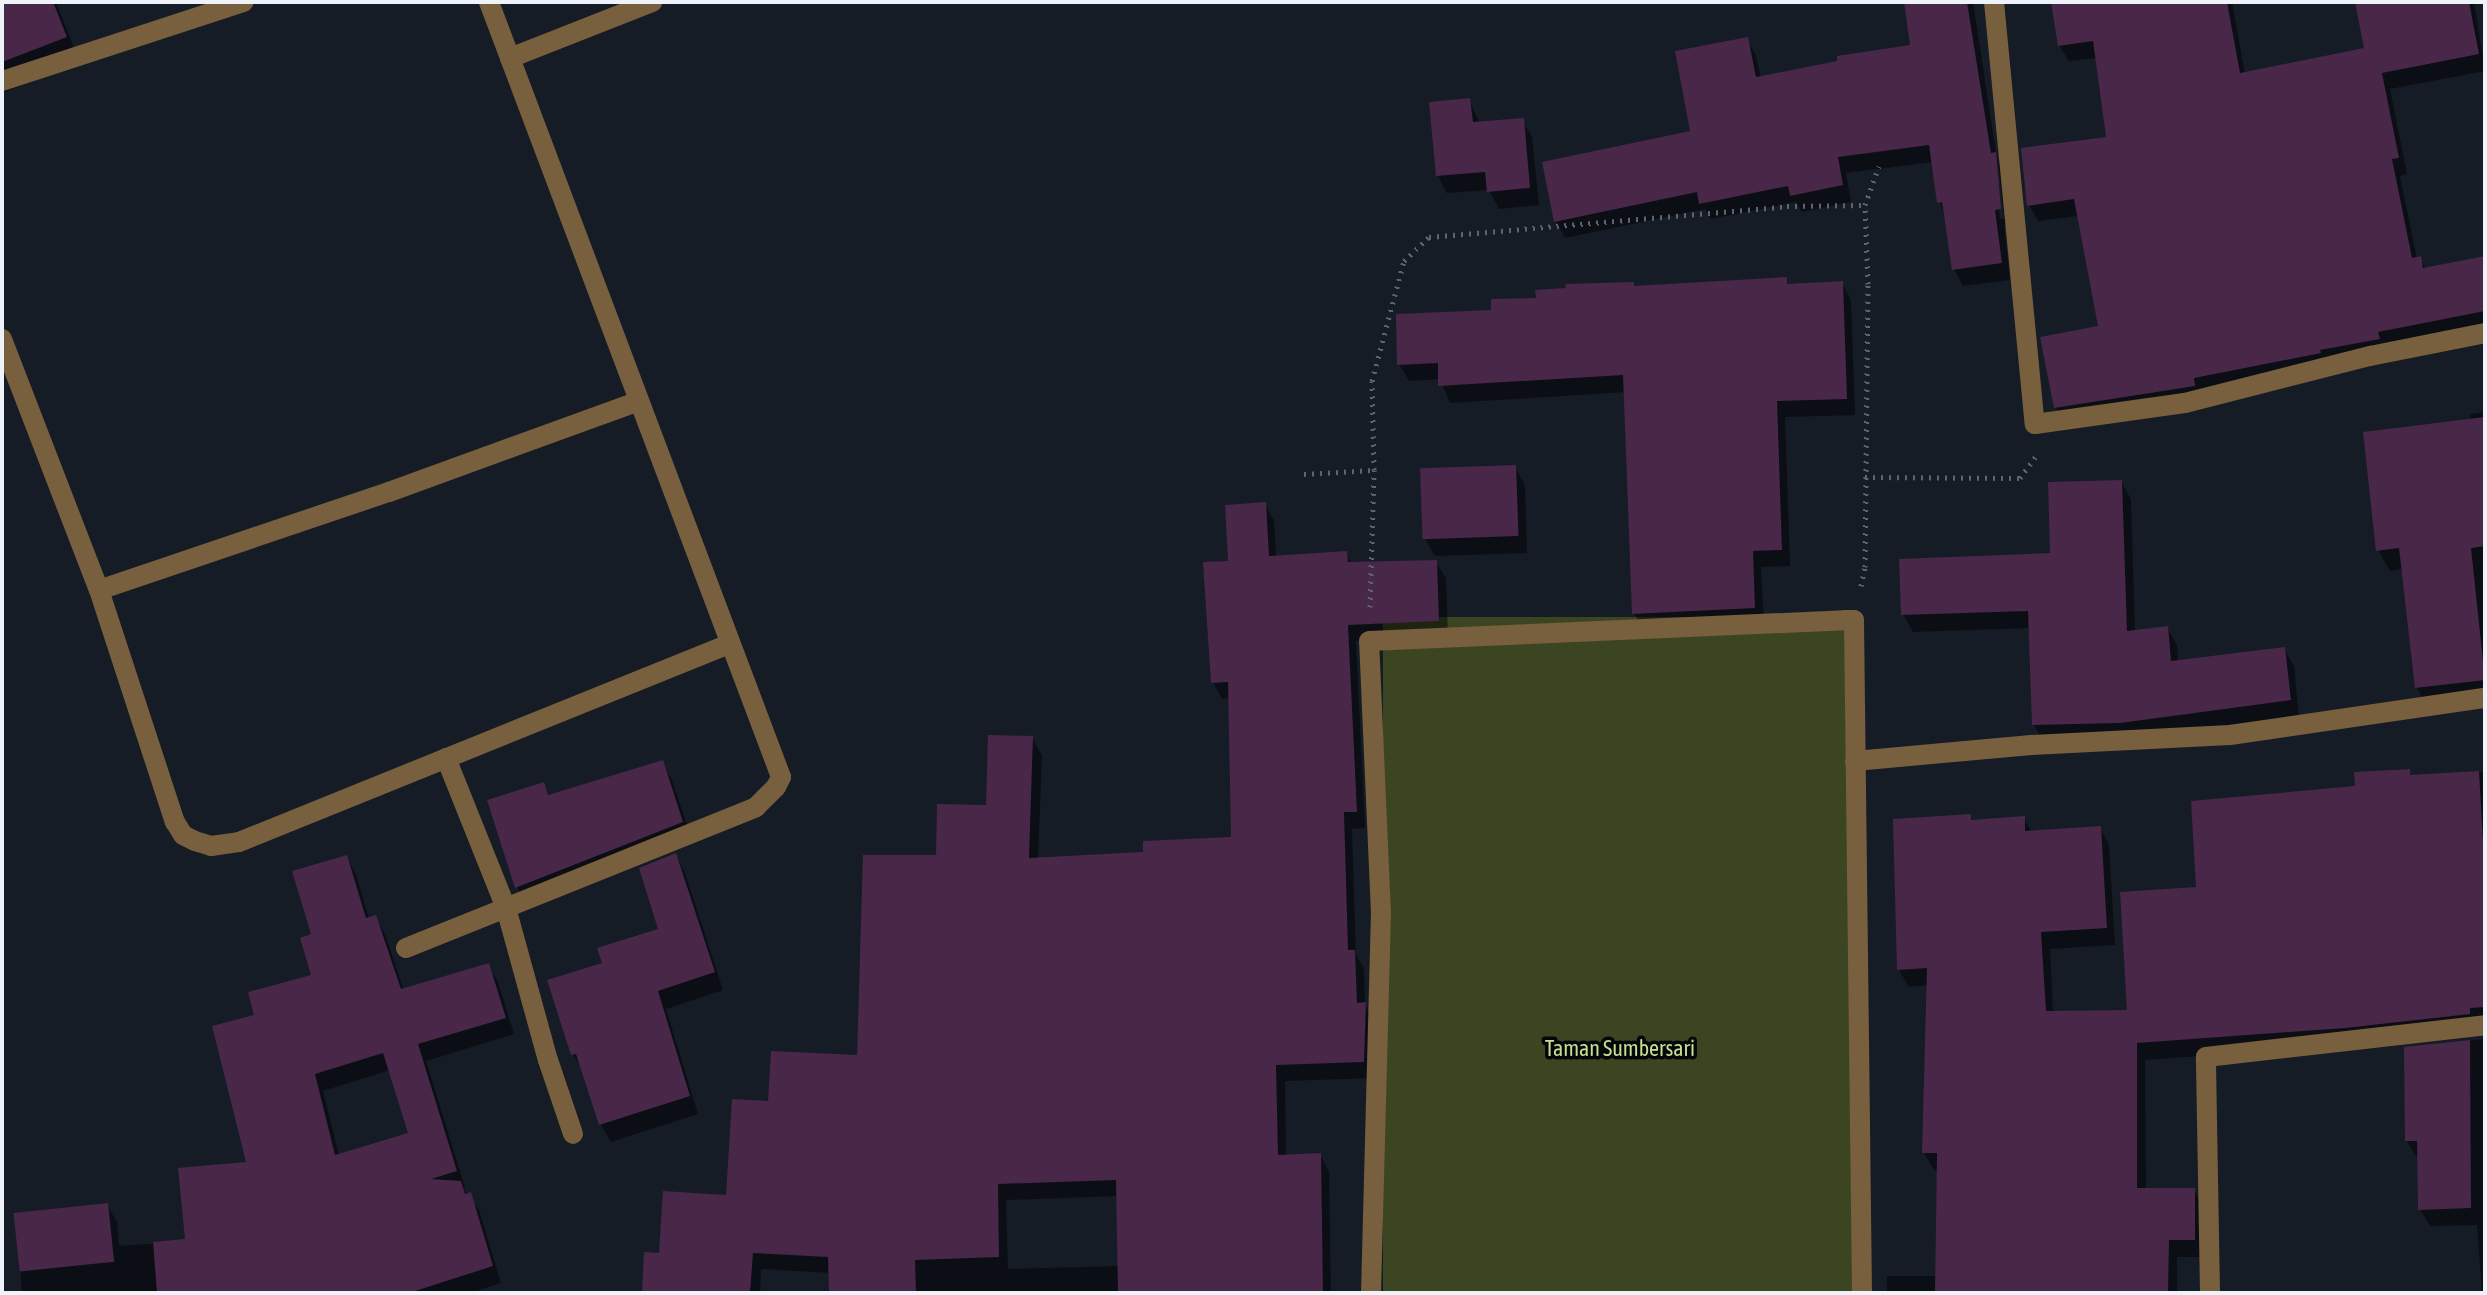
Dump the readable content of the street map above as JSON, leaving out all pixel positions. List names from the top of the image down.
{
  "parks": ["Taman Sumbersari"]
}
